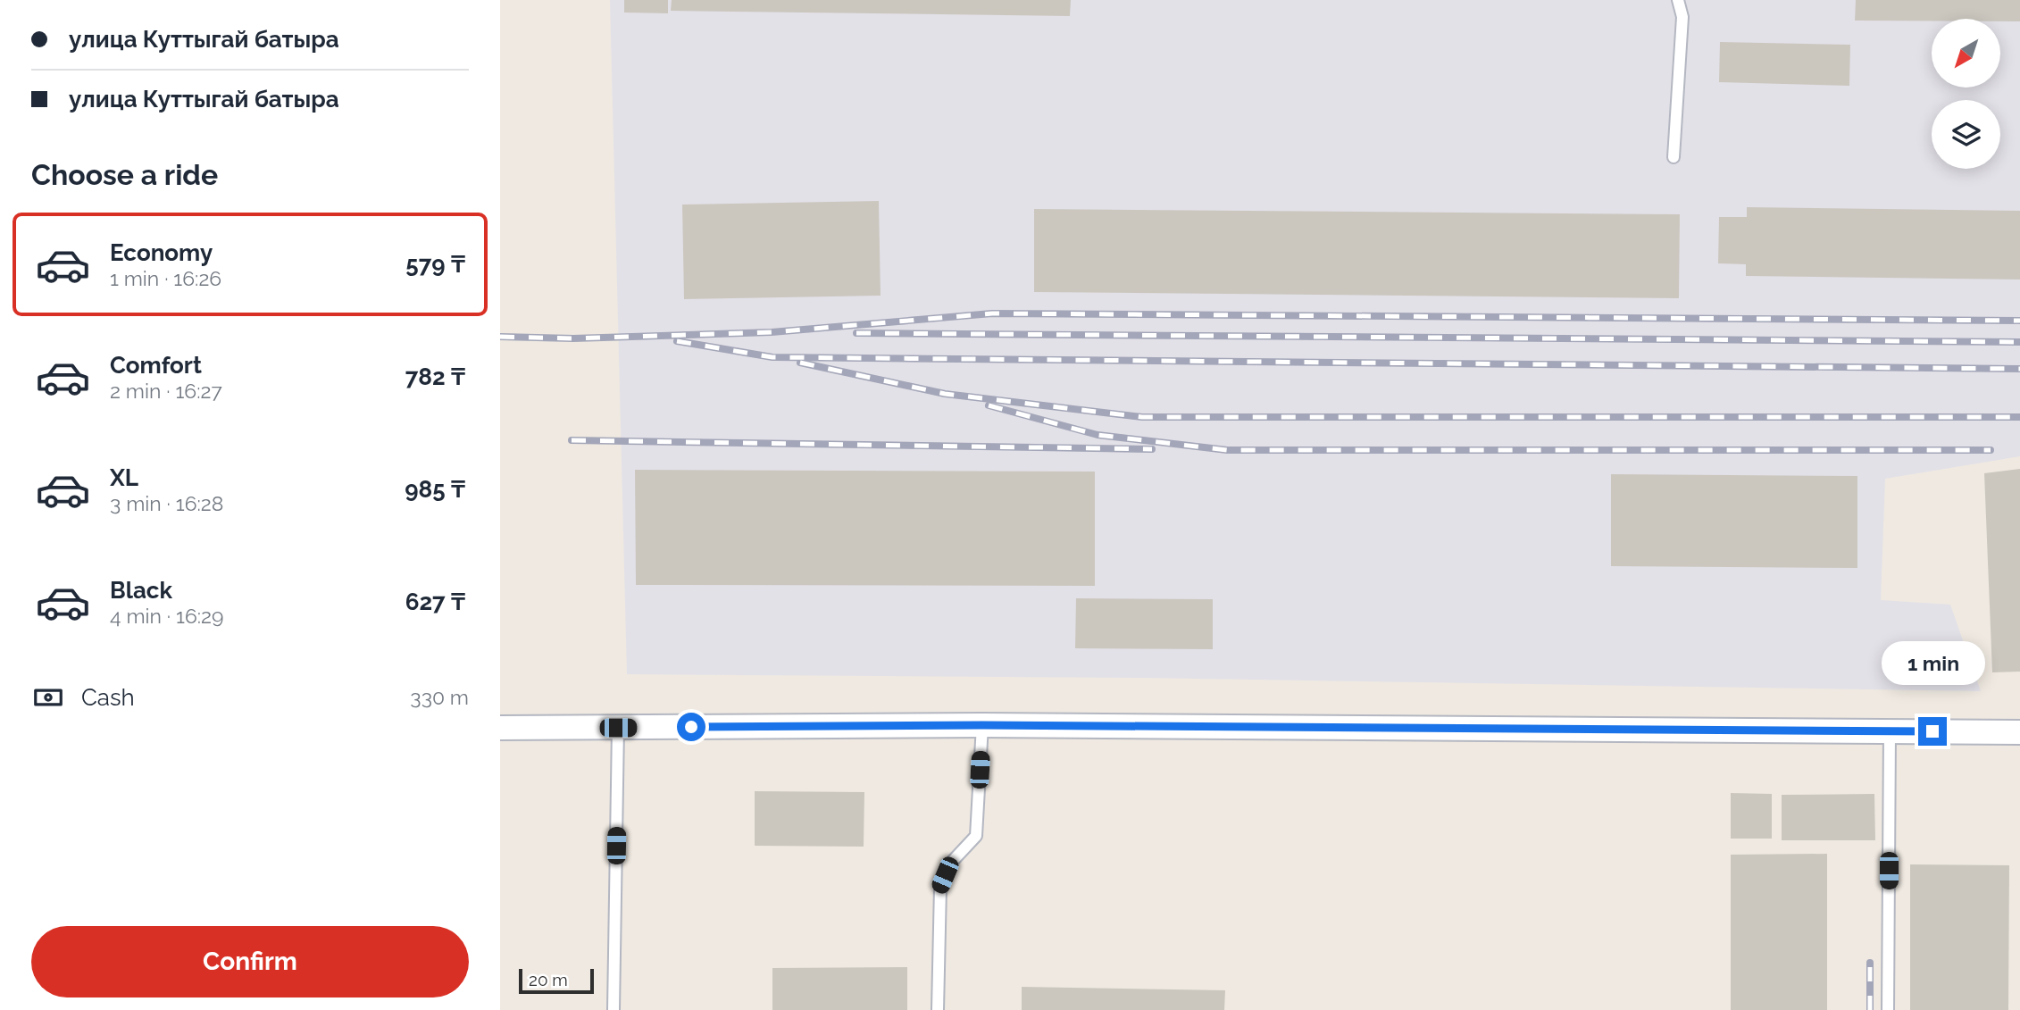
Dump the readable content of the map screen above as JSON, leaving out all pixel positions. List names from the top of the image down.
{
  "scale_bar": "20 m",
  "north": "bottom left",
  "page": {
    "banner": ["улица Куттыгай батыра", "улица Куттыгай батыра"],
    "heading": "Choose a ride",
    "list": [
      {
        "name": "Economy",
        "note": "1 min · 16:26",
        "value": "579 ₸"
      },
      {
        "name": "Comfort",
        "note": "2 min · 16:27",
        "value": "782 ₸"
      },
      {
        "name": "XL",
        "note": "3 min · 16:28",
        "value": "985 ₸"
      },
      {
        "name": "Black",
        "note": "4 min · 16:29",
        "value": "627 ₸"
      }
    ],
    "bubble": "1 min",
    "pay": ["Cash", "330 m"],
    "buttons": "Confirm",
    "scale": "20 m"
  }
}
